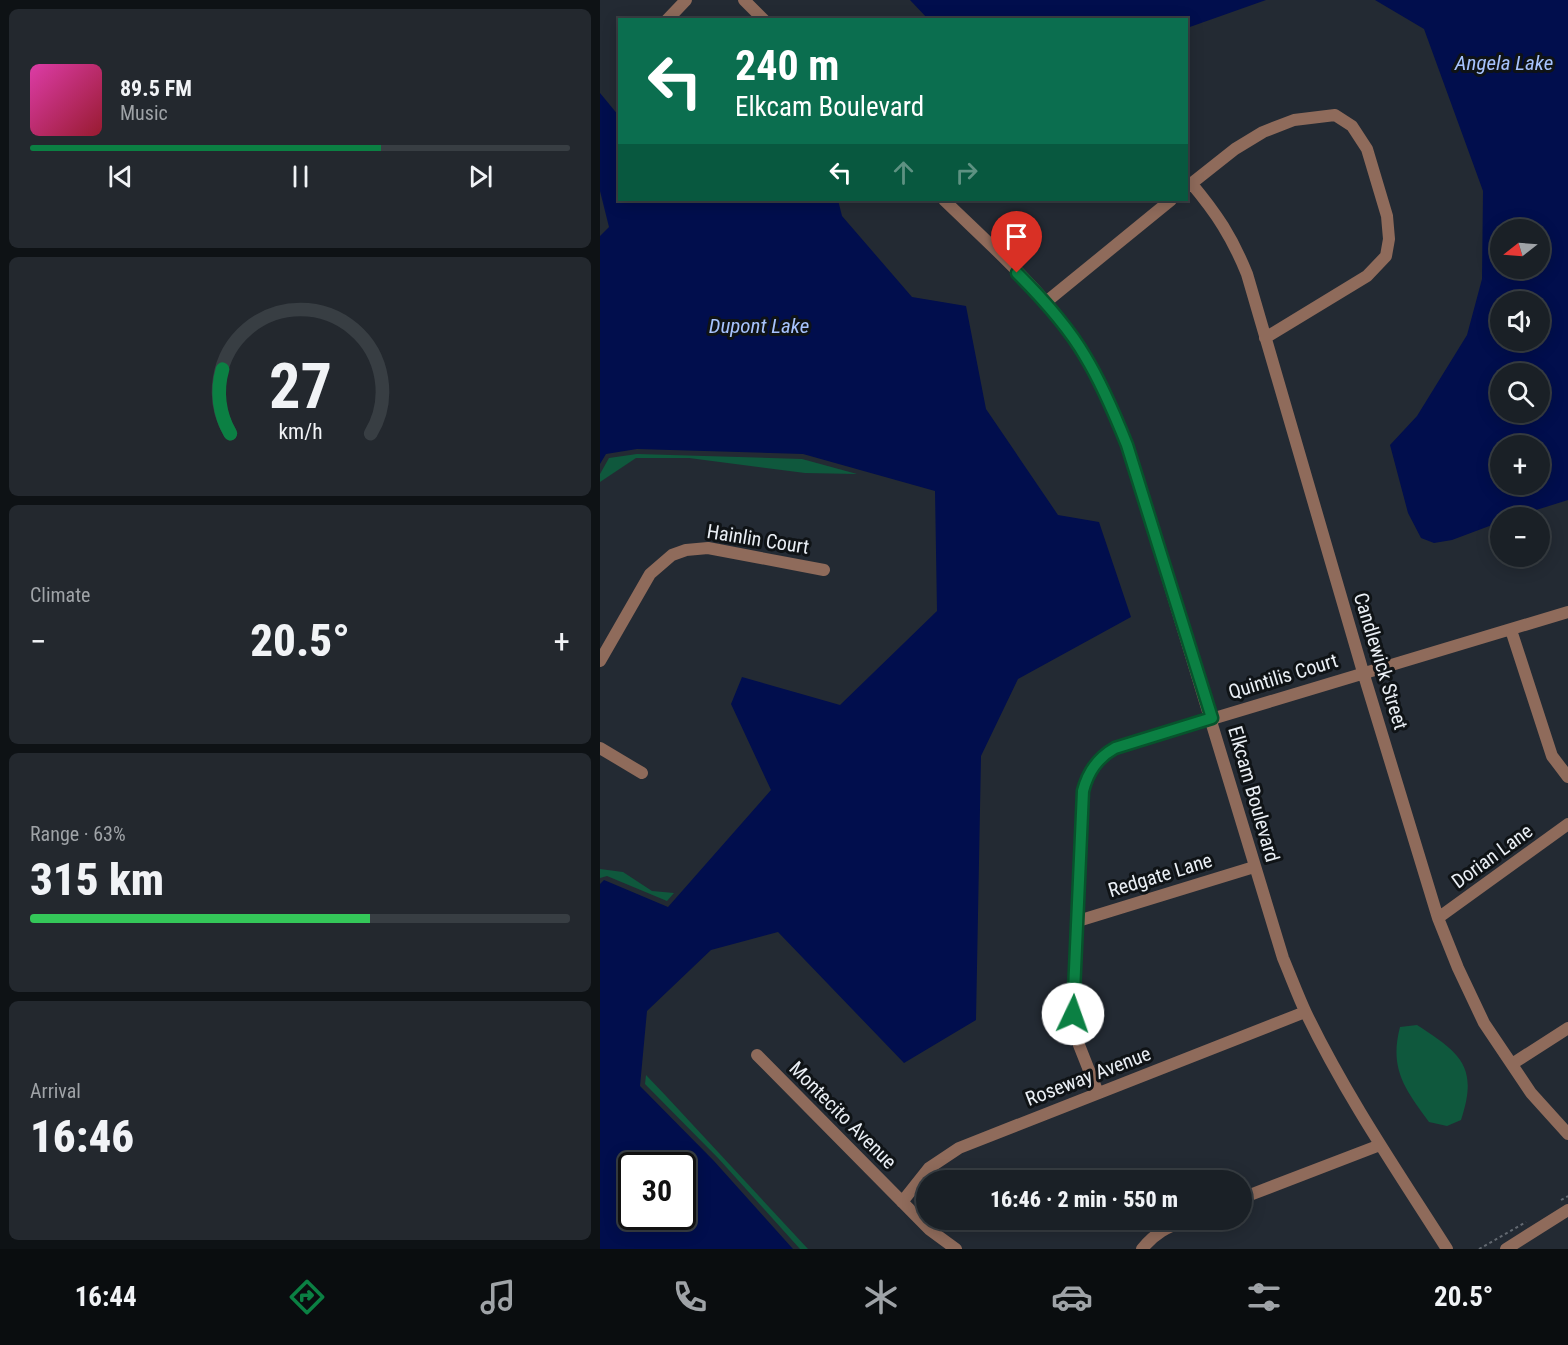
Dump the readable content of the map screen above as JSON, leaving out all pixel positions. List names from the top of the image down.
{
  "streets": {
    "street": [
      "Hainlin Court",
      "Candlewick Street",
      "Quintilis Court",
      "Elkcam Boulevard",
      "Dorian Lane",
      "Redgate Lane",
      "Roseway Avenue",
      "Montecito Avenue"
    ]
  },
  "crossings": [
    ["Candlewick Street", "Quintilis Court"],
    ["Candlewick Street", "Dorian Lane"],
    ["Quintilis Court", "Elkcam Boulevard"],
    ["Quintilis Court", "Redgate Lane"],
    ["Quintilis Court", "Roseway Avenue"],
    ["Elkcam Boulevard", "Redgate Lane"],
    ["Elkcam Boulevard", "Roseway Avenue"],
    ["Roseway Avenue", "Montecito Avenue"]
  ],
  "water": ["Angela Lake", "Dupont Lake"],
  "north": "left",
  "page": {
    "turn": ["240 m", "Elkcam Boulevard"],
    "song": ["89.5 FM", "Music"],
    "map_buttons": ["+", "−"],
    "tile": [
      "Climate",
      ["Range · 63%", "315 km"],
      ["Arrival", "16:46"]
    ],
    "heat": ["−", "20.5°", "+"],
    "limit": "30",
    "trip": "16:46 · 2 min · 550 m",
    "tabs": ["16:44", "20.5°"],
    "gauge": ["27", "km/h"]
  }
}
